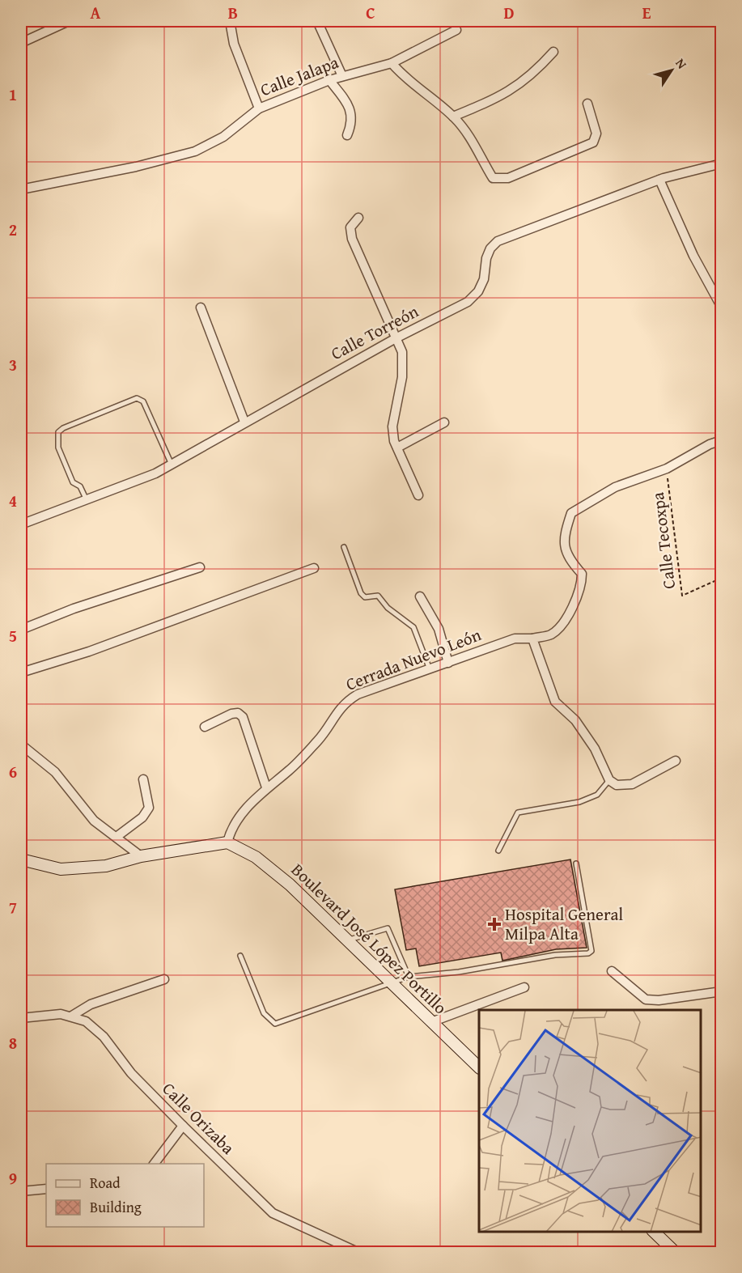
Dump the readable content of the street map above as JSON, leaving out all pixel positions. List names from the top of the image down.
{
  "streets": {
    "main road": ["Boulevard José López Portillo"],
    "street": [
      "Calle Jalapa",
      "Calle Torreón",
      "Cerrada Nuevo León",
      "Calle Orizaba"
    ],
    "path": ["Calle Tecoxpa"]
  },
  "crossings": [
    ["Calle Tecoxpa", "Cerrada Nuevo León"],
    ["Cerrada Nuevo León", "Boulevard José López Portillo"]
  ],
  "places": {
    "health": ["Hospital General Milpa Alta"]
  },
  "legend": ["Road", "Building"],
  "north": "top right",
  "grid": {
    "columns": [
      "A",
      "B",
      "C",
      "D",
      "E"
    ],
    "rows": [
      "1",
      "2",
      "3",
      "4",
      "5",
      "6",
      "7",
      "8",
      "9"
    ]
  }
}
